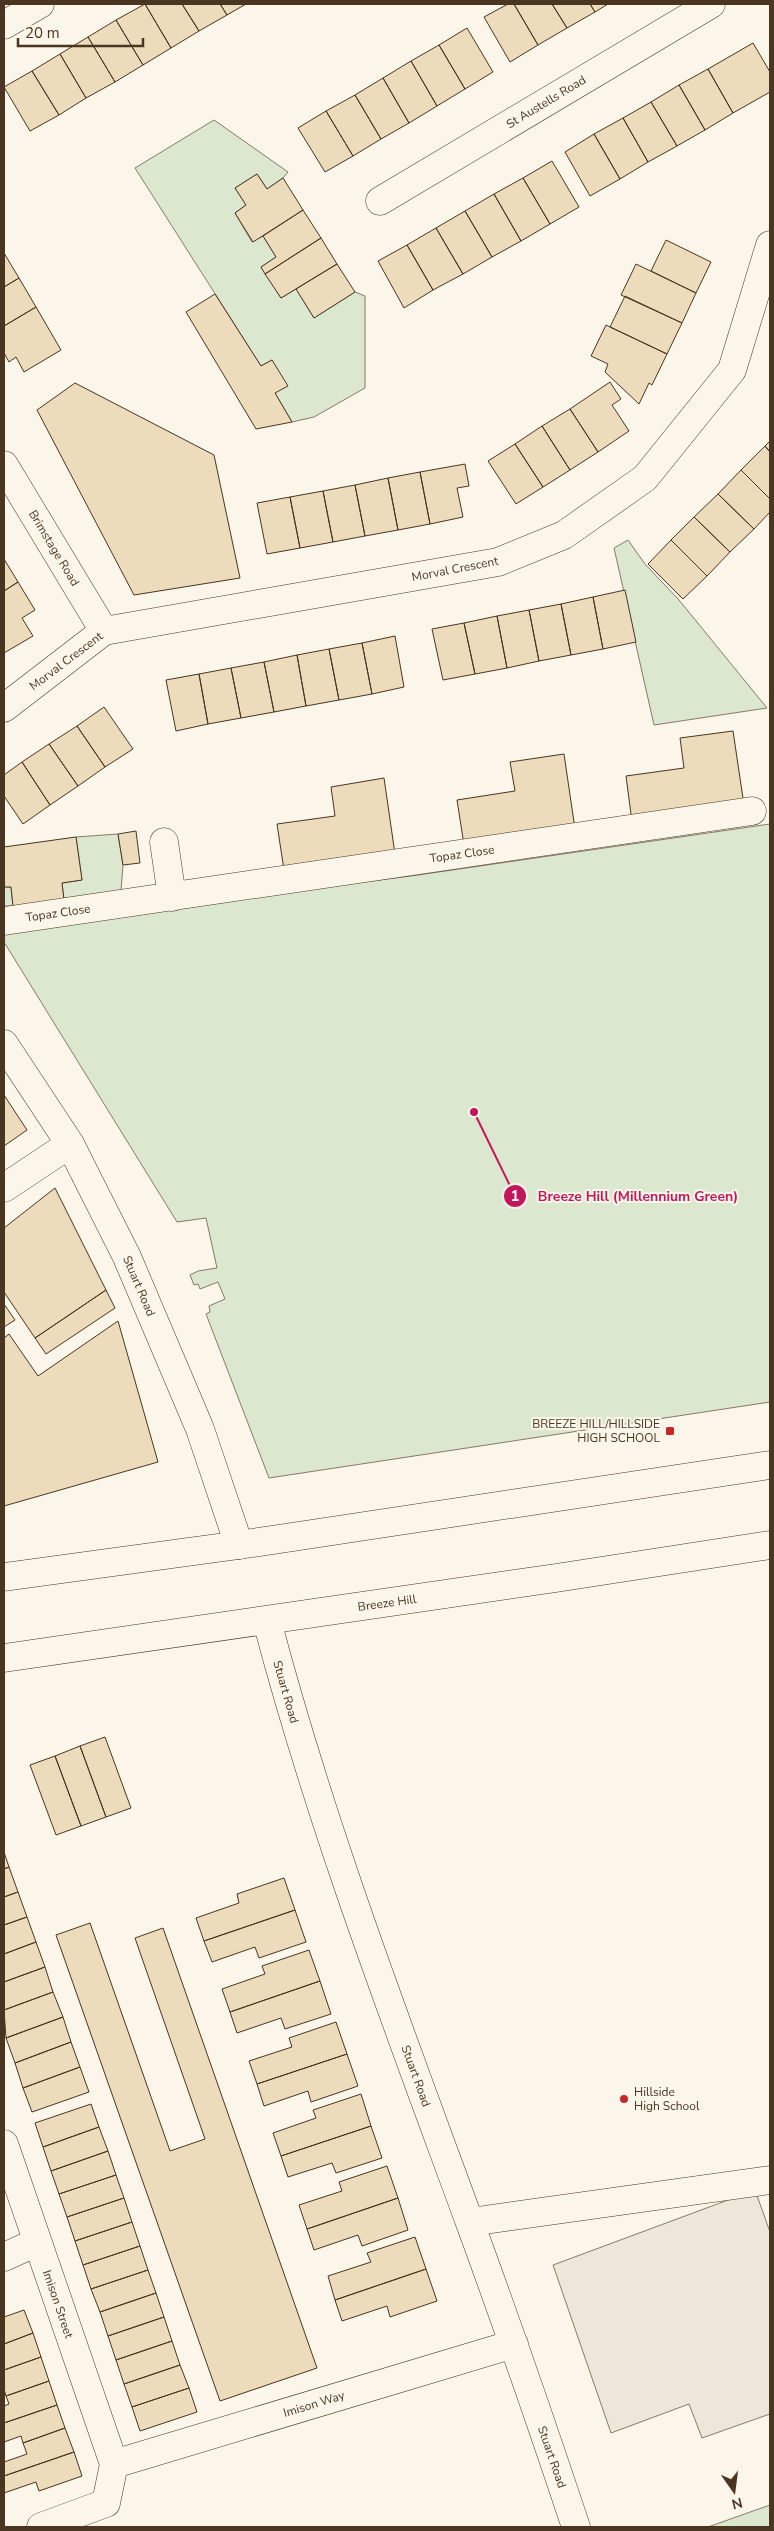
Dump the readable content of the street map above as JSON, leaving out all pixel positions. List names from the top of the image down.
{
  "streets": {
    "main road": [
      "St Austells Road",
      "Brimstage Road",
      "Morval Crescent",
      "Topaz Close",
      "Stuart Road",
      "Breeze Hill",
      "Imison Street",
      "Imison Way"
    ]
  },
  "crossings": [
    ["Brimstage Road", "Morval Crescent"],
    ["Stuart Road", "Breeze Hill"],
    ["Stuart Road", "Imison Way"],
    ["Imison Street", "Imison Way"]
  ],
  "places": {
    "other": ["Breeze Hill (Millennium Green)", "Hillside High School"],
    "transit": ["BREEZE HILL/HILLSIDE HIGH SCHOOL"]
  },
  "scale_bar": "20 m",
  "north": "bottom"
}
